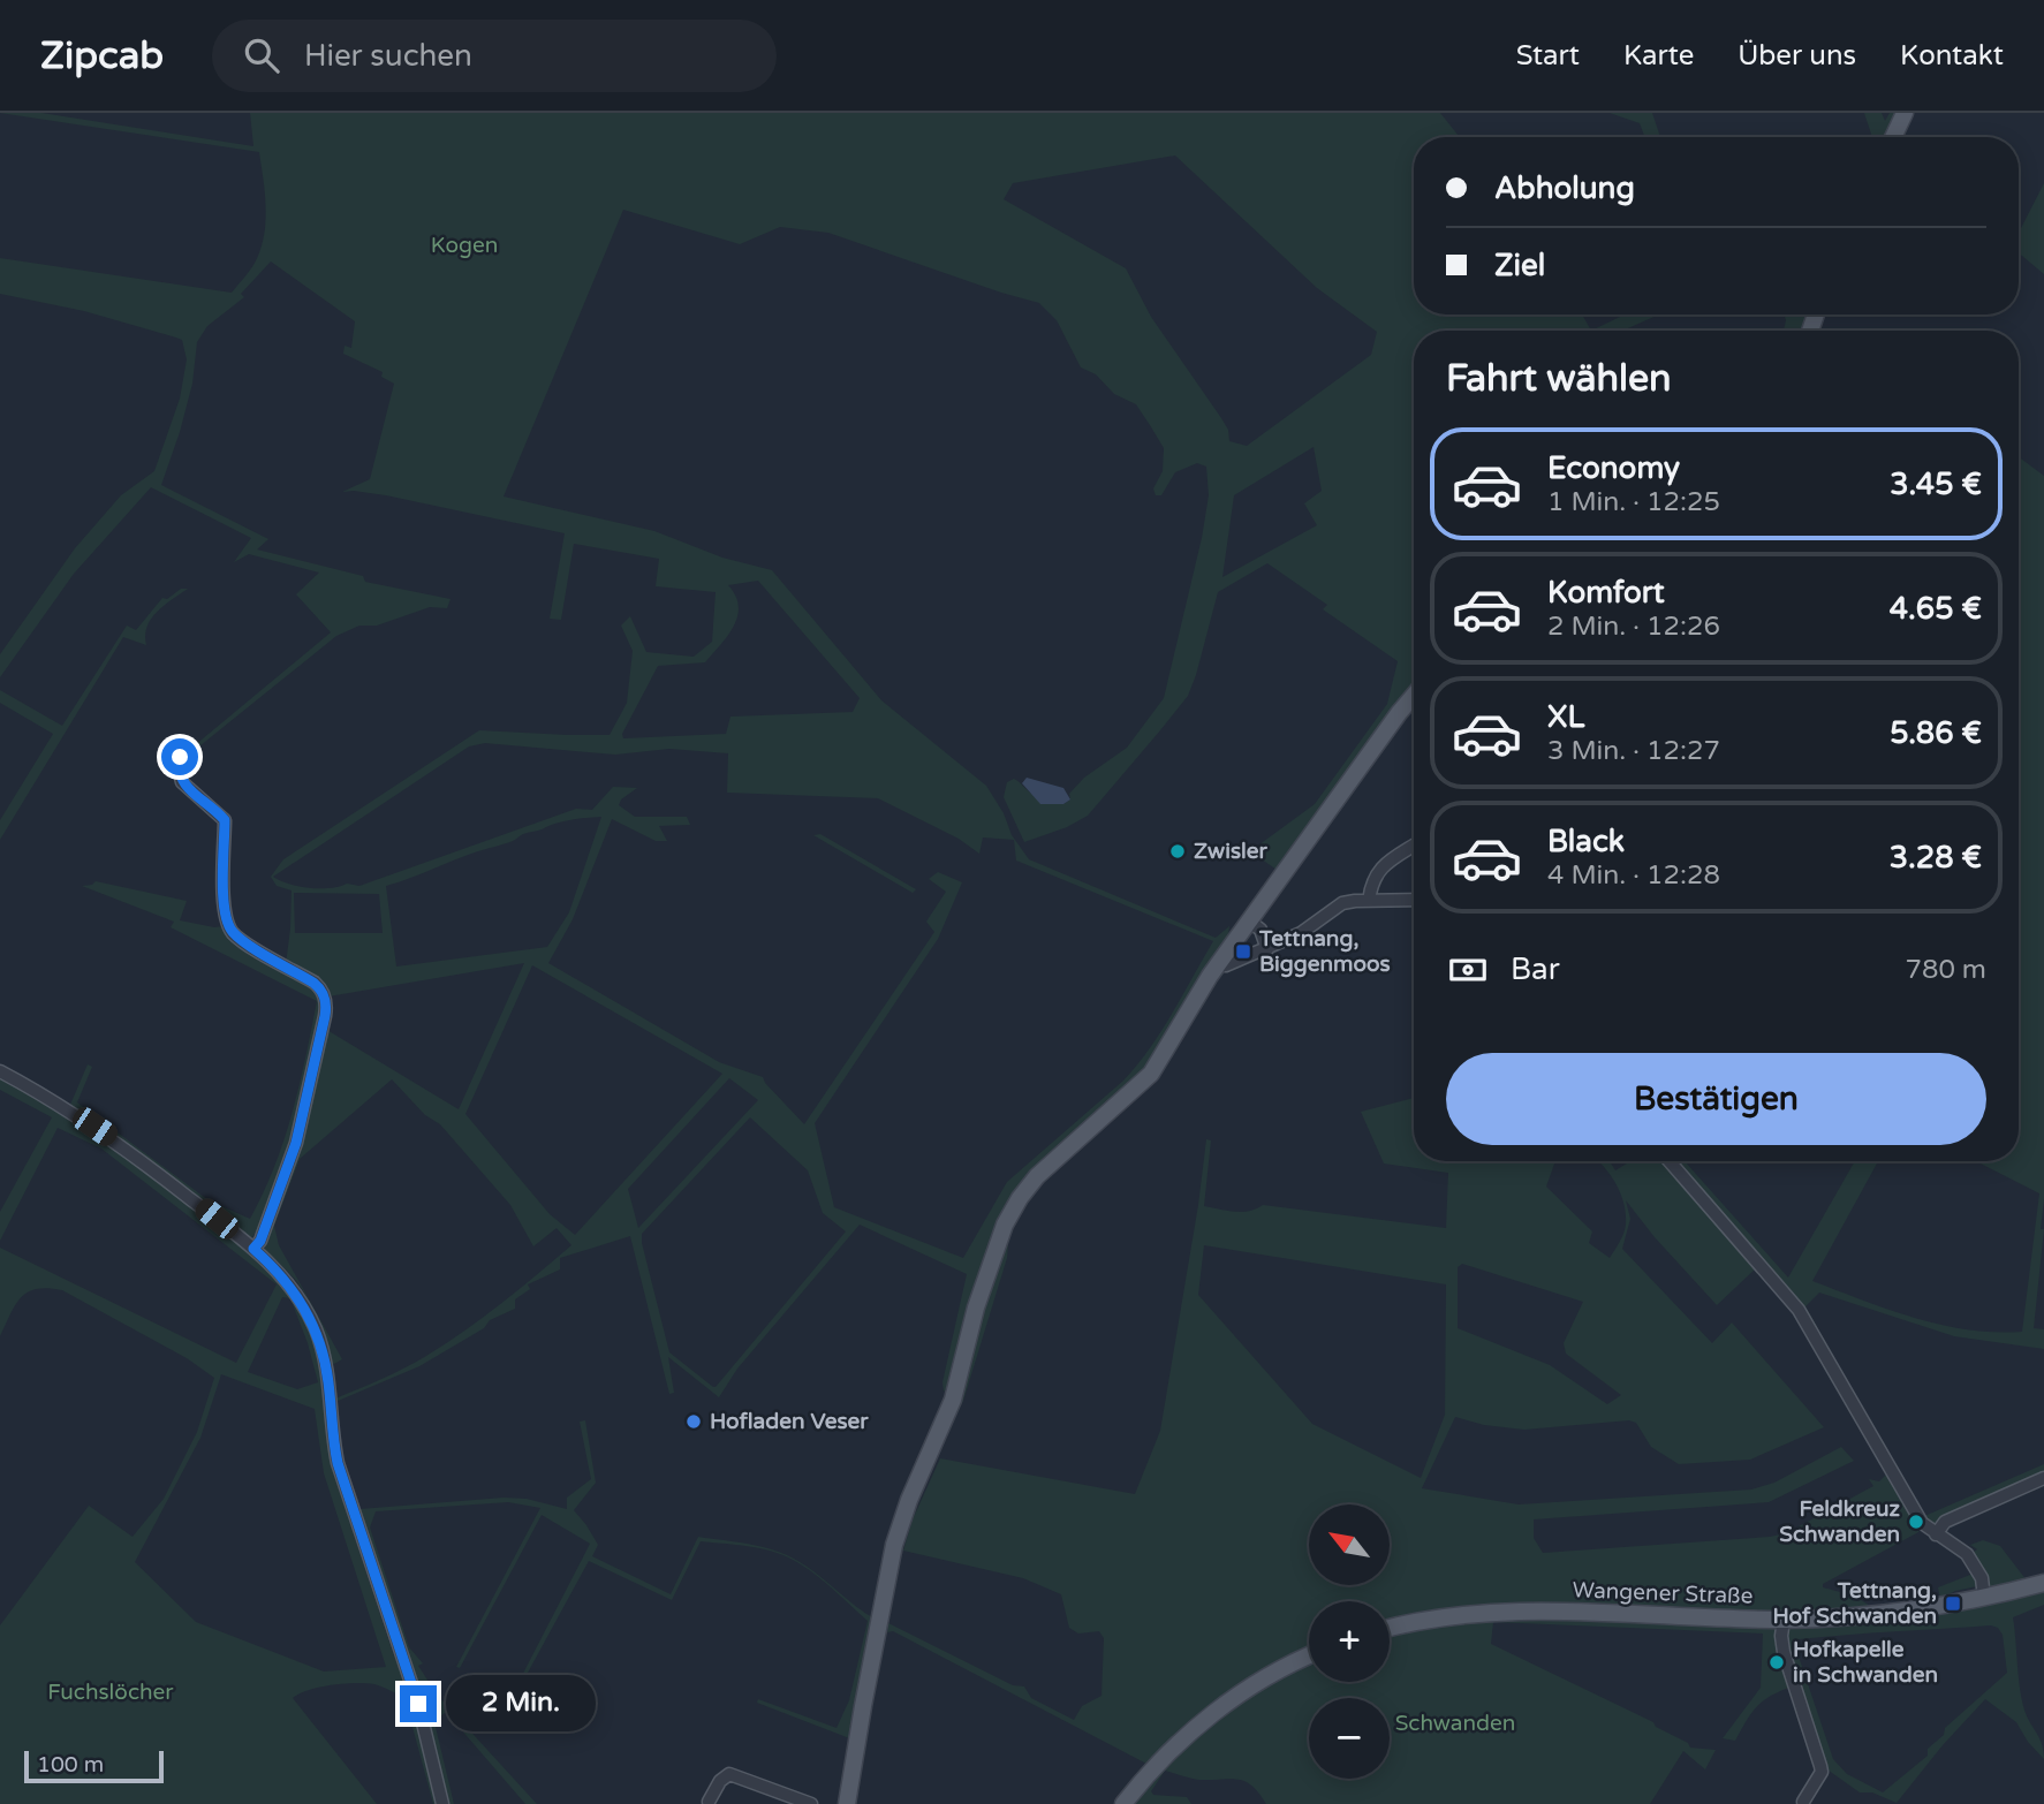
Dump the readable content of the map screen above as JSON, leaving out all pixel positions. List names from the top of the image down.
{
  "streets": {
    "main road": ["Wangener Straße"]
  },
  "parks": ["Kogen", "Fuchslöcher", "Schwanden"],
  "places": {
    "other": [
      "Zwisler",
      "Hofladen Veser",
      "Feldkreuz Schwanden",
      "Hofkapelle in Schwanden"
    ],
    "transit": ["Tettnang, Biggenmoos", "Tettnang, Hof Schwanden"]
  },
  "scale_bar": "100 m",
  "north": "top left",
  "page": {
    "header": "Zipcab",
    "search": "Hier suchen",
    "nav": [
      "Start",
      "Karte",
      "Über uns",
      "Kontakt"
    ],
    "banner": ["Abholung", "Ziel"],
    "heading": "Fahrt wählen",
    "list": [
      {
        "name": "Economy",
        "note": "1 Min. · 12:25",
        "value": "3.45 €"
      },
      {
        "name": "Komfort",
        "note": "2 Min. · 12:26",
        "value": "4.65 €"
      },
      {
        "name": "XL",
        "note": "3 Min. · 12:27",
        "value": "5.86 €"
      },
      {
        "name": "Black",
        "note": "4 Min. · 12:28",
        "value": "3.28 €"
      }
    ],
    "pay": ["Bar", "780 m"],
    "buttons": "Bestätigen",
    "map_buttons": ["+", "−"],
    "bubble": "2 Min.",
    "scale": "100 m"
  }
}
